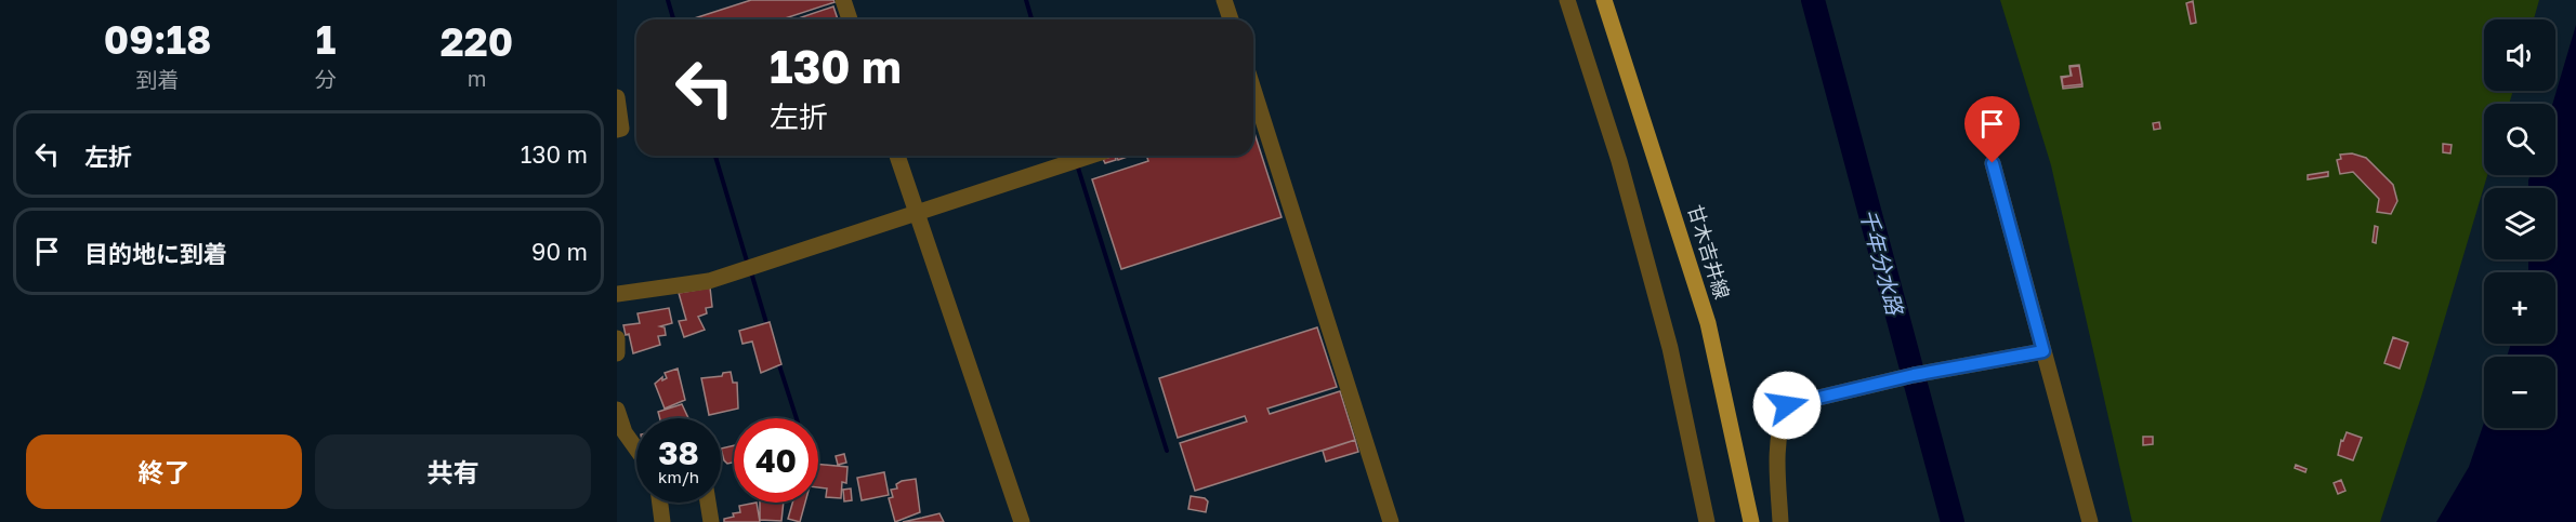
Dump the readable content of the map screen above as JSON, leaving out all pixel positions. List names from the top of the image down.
{
  "streets": {
    "main road": ["甘木吉井線"]
  },
  "water": ["千年分水路"],
  "page": {
    "eta": [
      "09:18",
      "到着",
      "1",
      "分",
      "220",
      "m"
    ],
    "map_buttons": ["+", "−"],
    "turn": ["130 m", "左折"],
    "list": [
      {
        "name": "左折",
        "value": "130 m"
      },
      {
        "name": "目的地に到着",
        "value": "90 m"
      }
    ],
    "speed": "38 km/h",
    "limit": "40",
    "buttons": ["終了", "共有"]
  }
}
